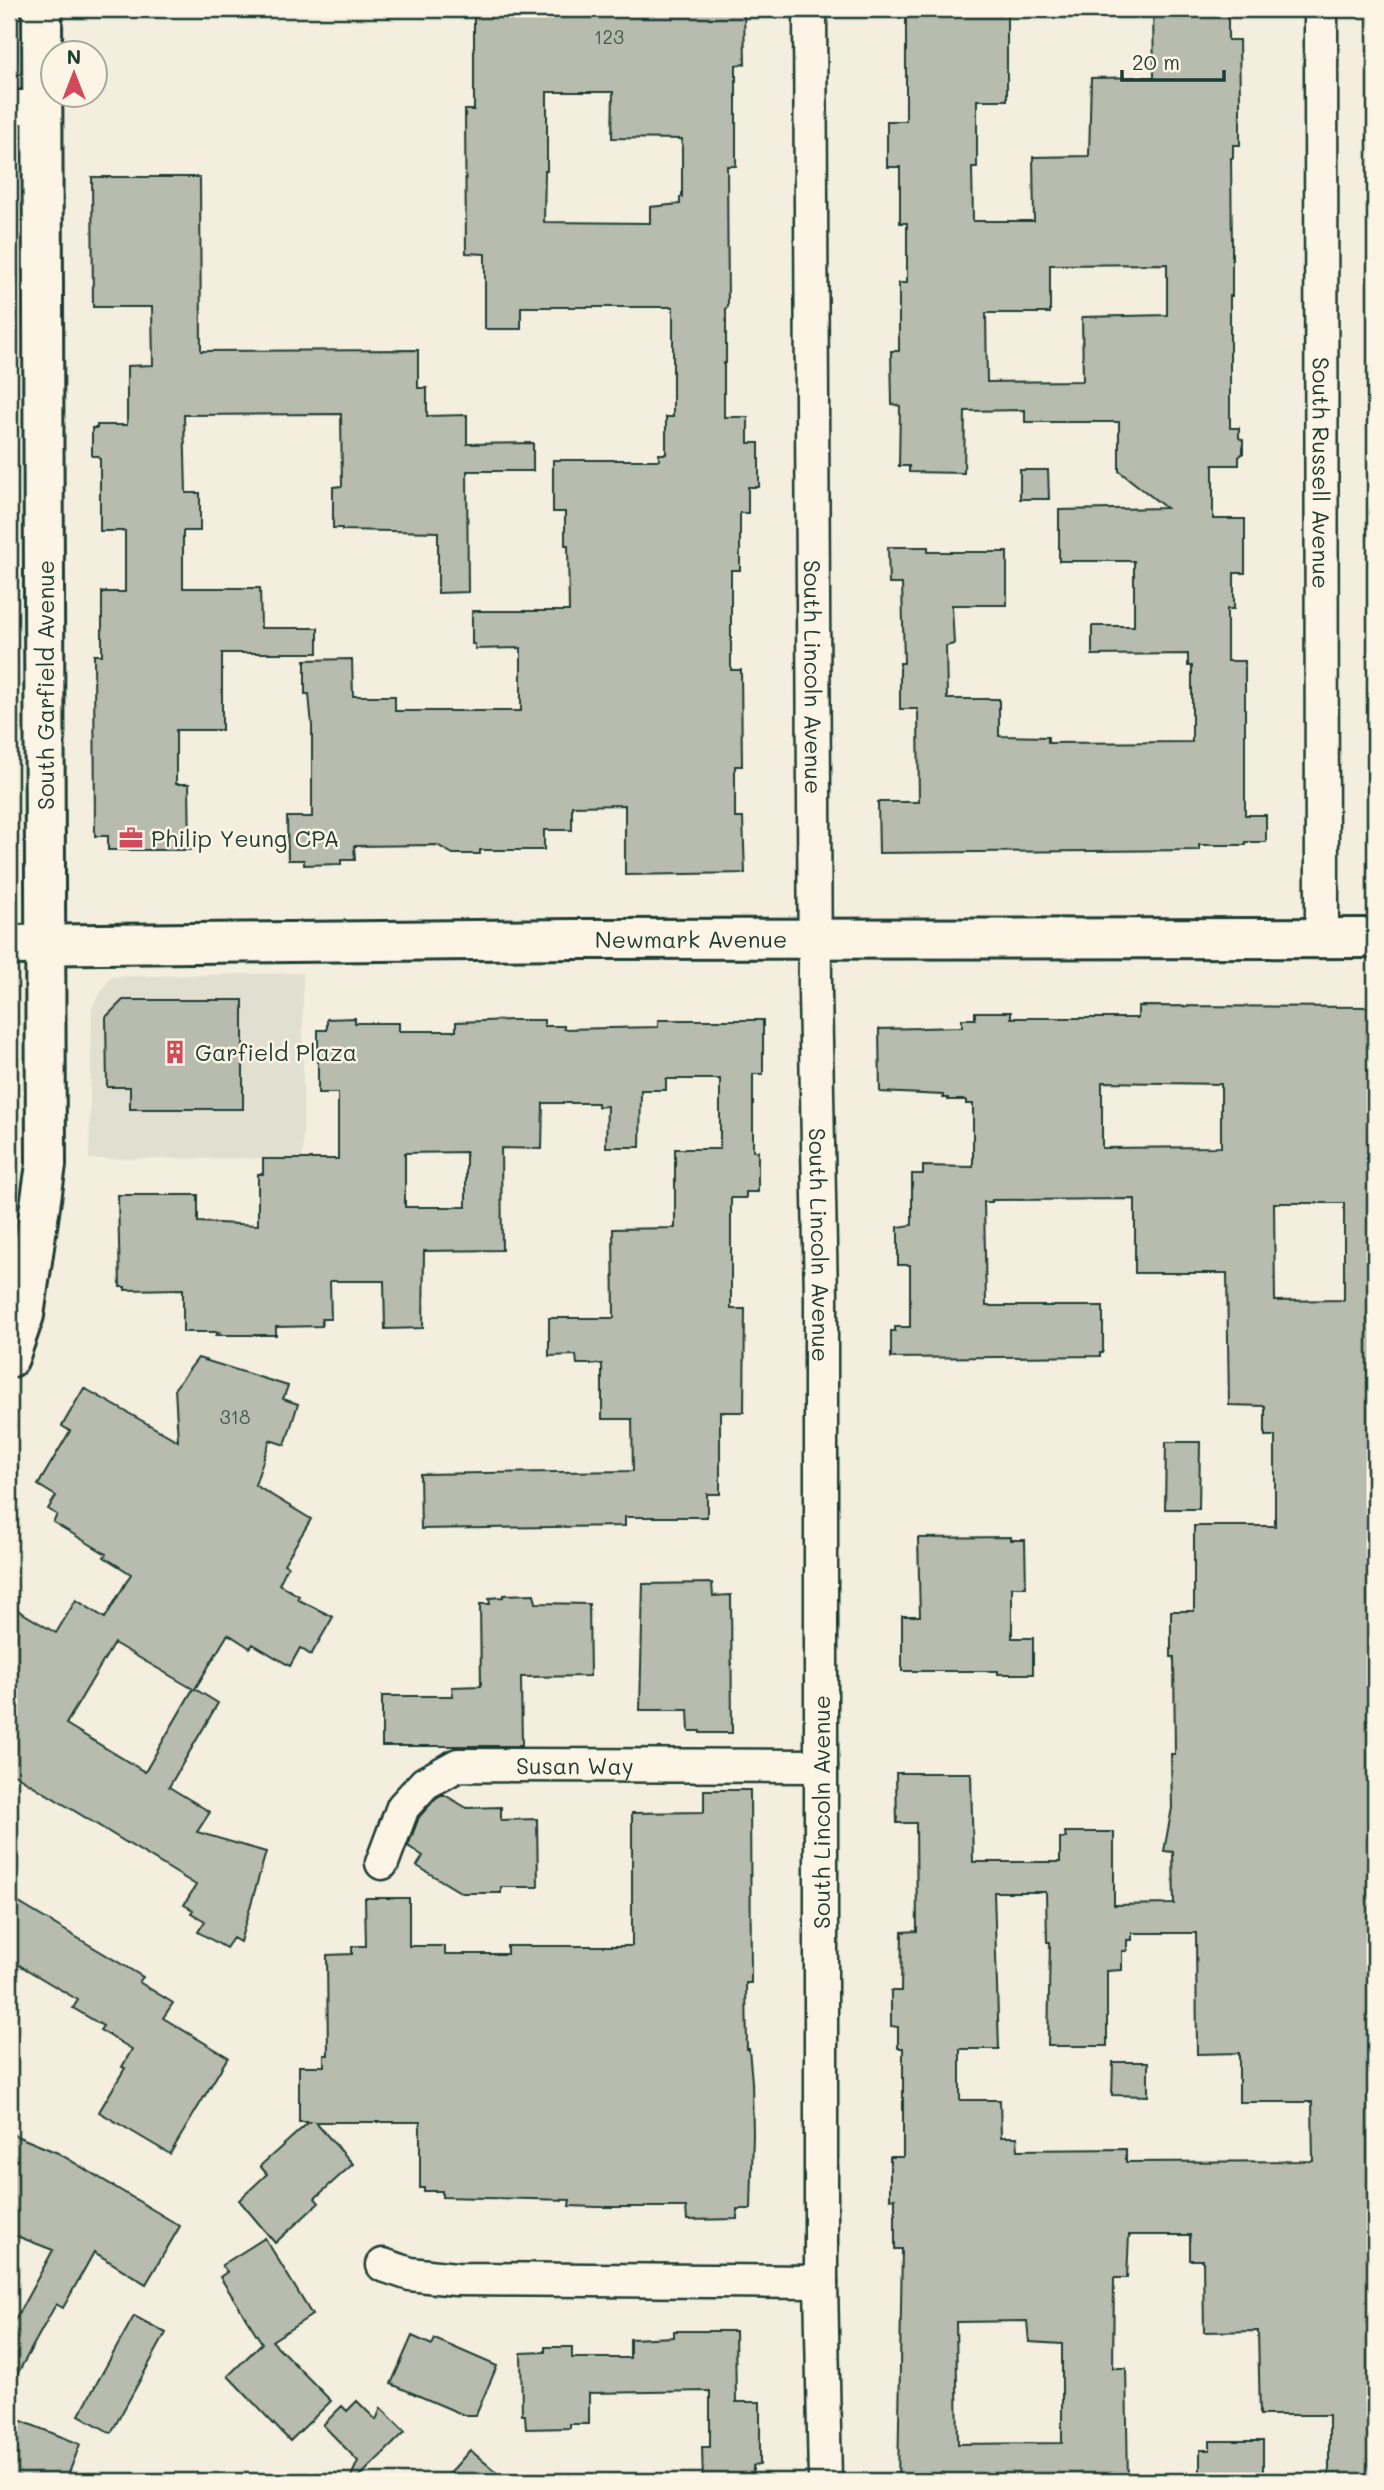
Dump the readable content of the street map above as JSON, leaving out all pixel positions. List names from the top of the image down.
{
  "streets": {
    "main road": ["South Garfield Avenue", "Newmark Avenue"],
    "street": ["South Russell Avenue", "South Lincoln Avenue", "Susan Way"]
  },
  "crossings": [
    ["South Russell Avenue", "Newmark Avenue"],
    ["South Lincoln Avenue", "Newmark Avenue"],
    ["South Lincoln Avenue", "Susan Way"],
    ["South Garfield Avenue", "Newmark Avenue"]
  ],
  "places": {
    "office": ["Philip Yeung CPA"],
    "building": ["Garfield Plaza"]
  },
  "house_numbers": ["123", "318"],
  "scale_bar": "20 m",
  "north": "top"
}
